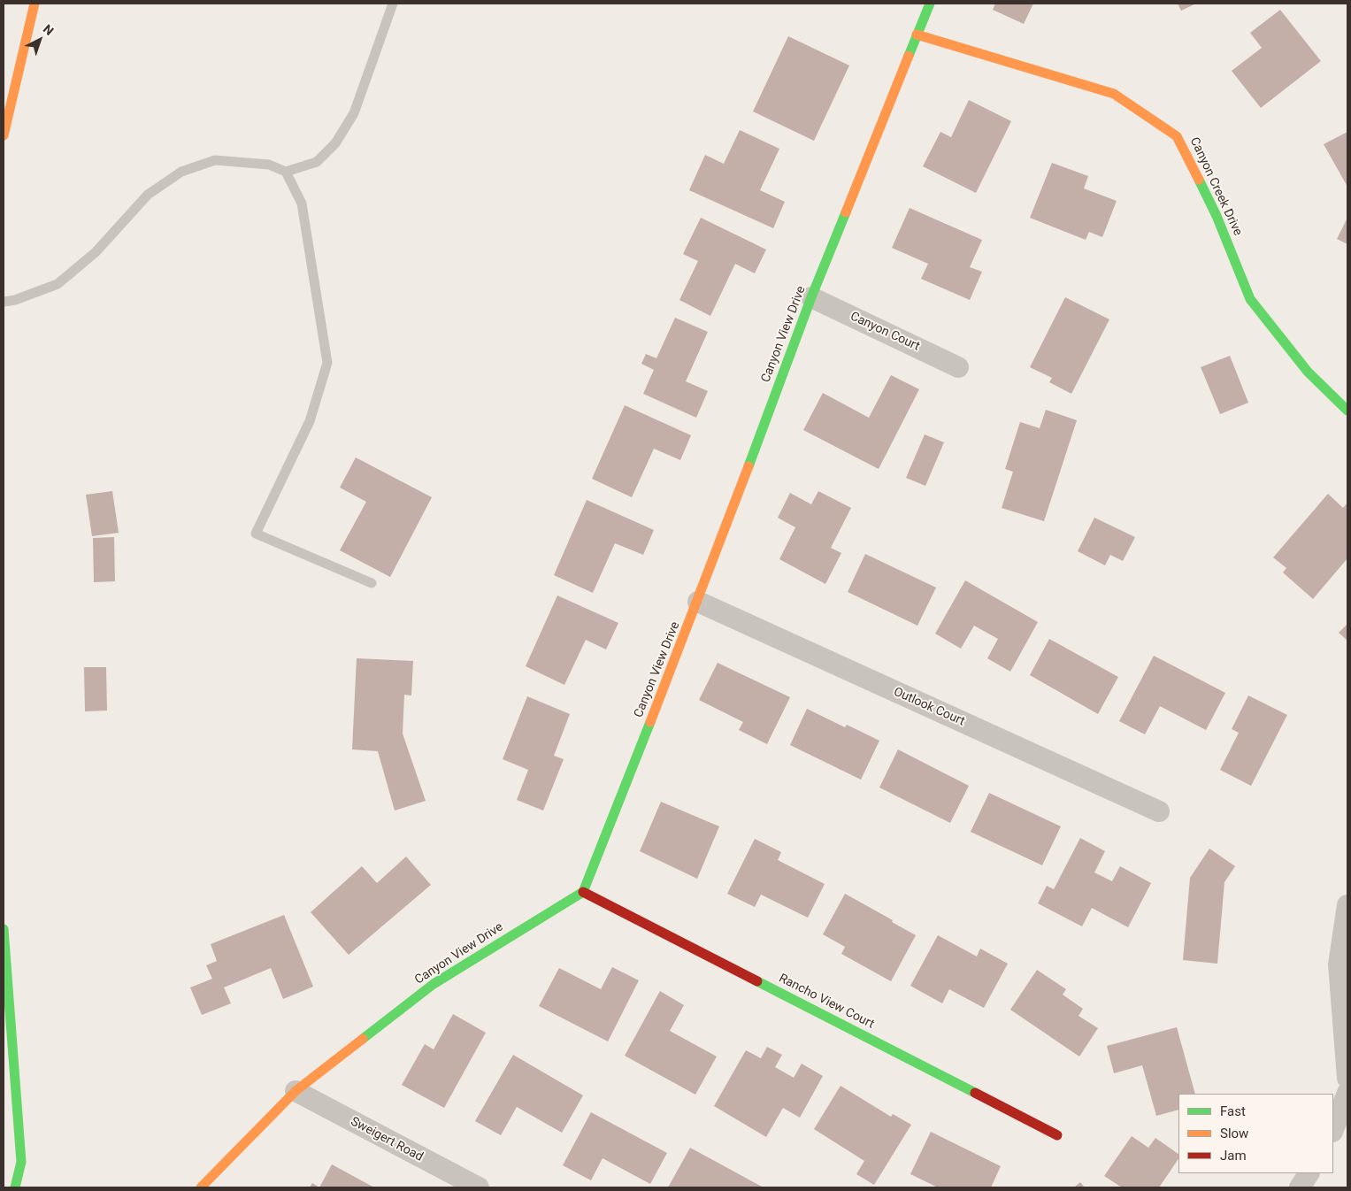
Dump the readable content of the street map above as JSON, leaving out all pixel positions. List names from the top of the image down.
{
  "streets": {
    "street": [
      "Canyon Creek Drive",
      "Canyon Court",
      "Canyon View Drive",
      "Outlook Court",
      "Rancho View Court",
      "Sweigert Road"
    ]
  },
  "crossings": [
    ["Canyon Creek Drive", "Canyon View Drive"],
    ["Canyon Court", "Canyon View Drive"],
    ["Canyon View Drive", "Outlook Court"],
    ["Canyon View Drive", "Rancho View Court"],
    ["Canyon View Drive", "Sweigert Road"]
  ],
  "legend": ["Fast", "Slow", "Jam"],
  "north": "top right"
}
